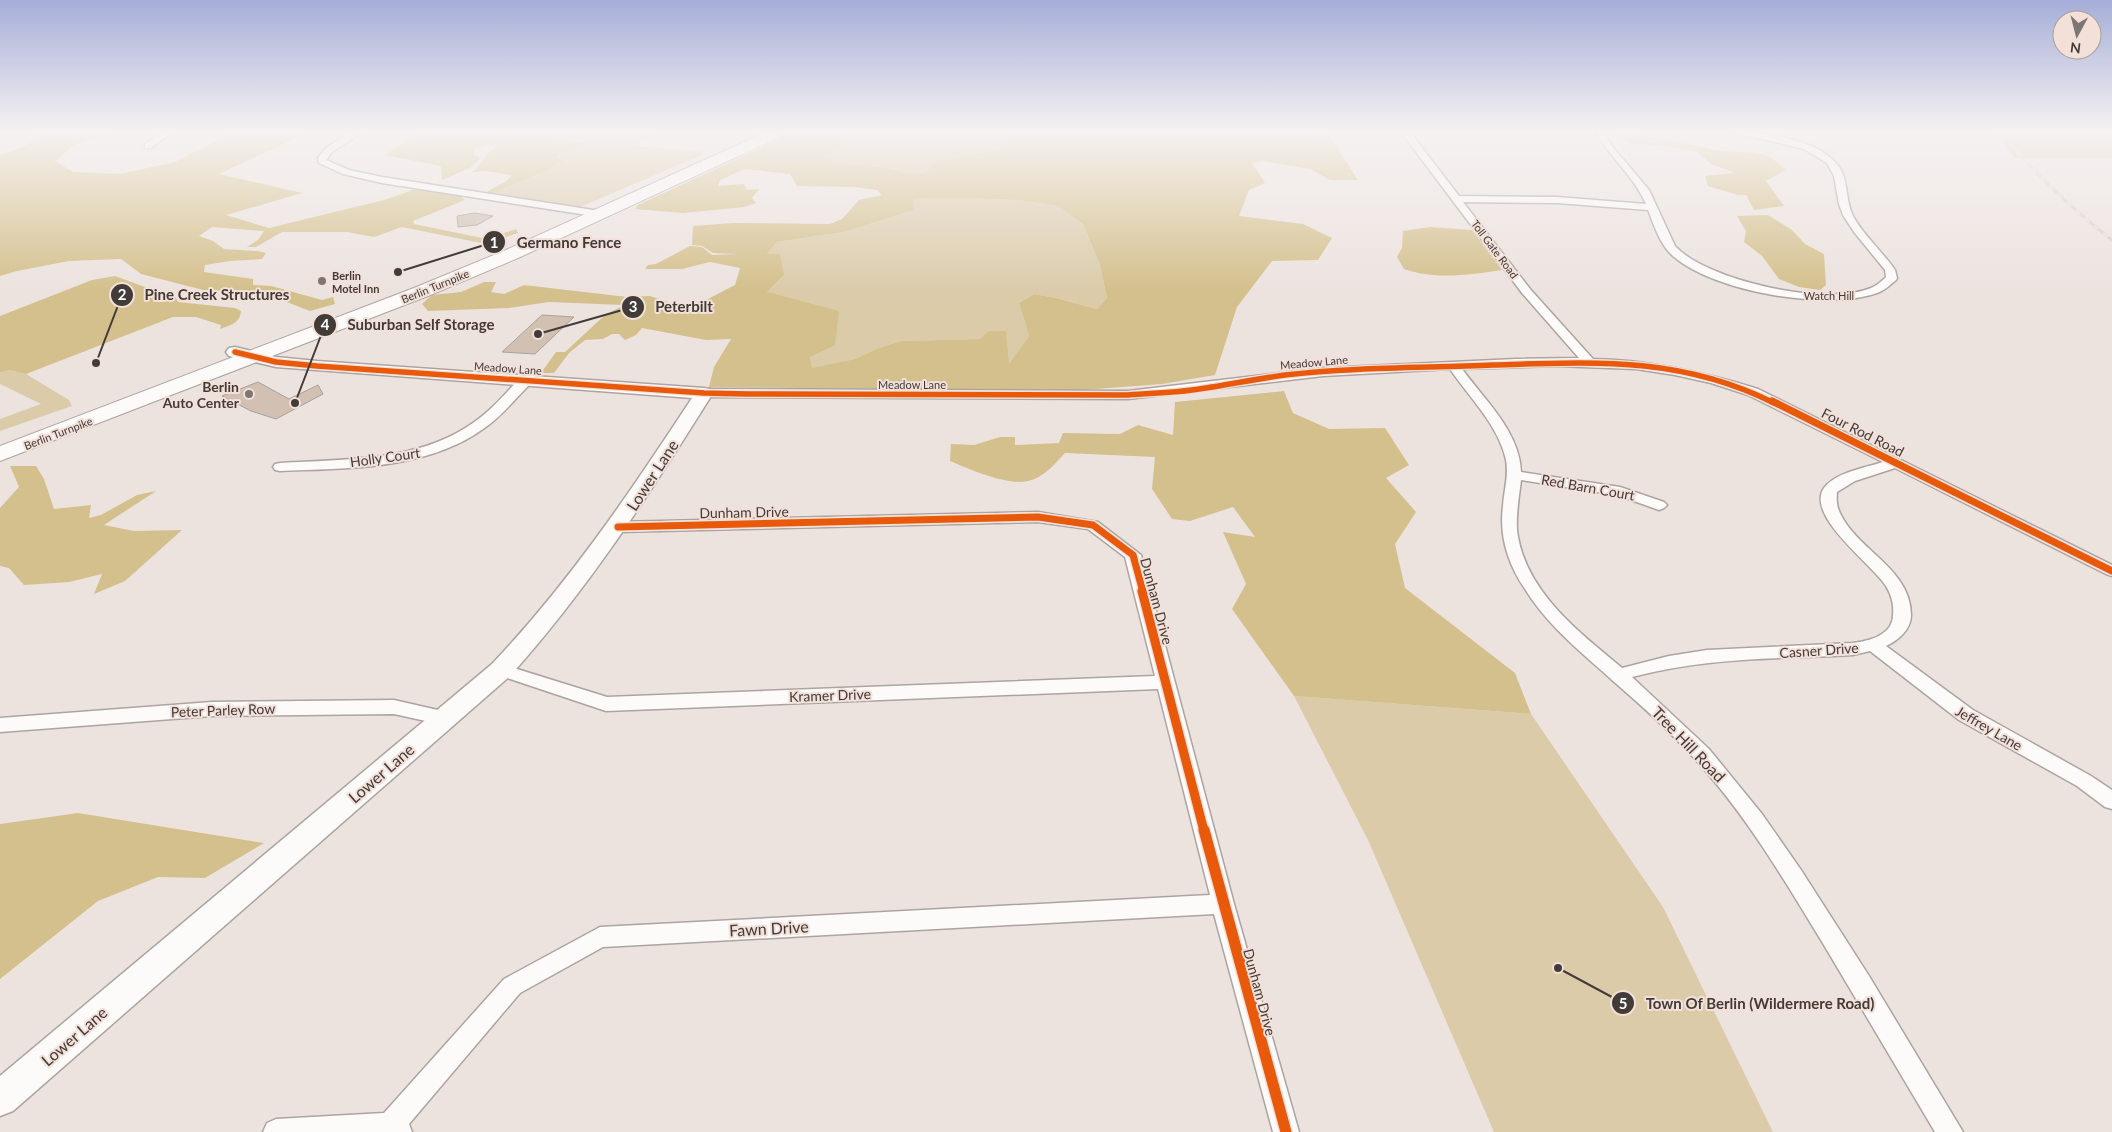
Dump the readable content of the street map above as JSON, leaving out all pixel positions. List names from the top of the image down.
{
  "streets": {
    "highway": ["Berlin Turnpike"],
    "street": [
      "Toll Gate Road",
      "Watch Hill",
      "Meadow Lane",
      "Four Rod Road",
      "Holly Court",
      "Lower Lane",
      "Red Barn Court",
      "Dunham Drive",
      "Casner Drive",
      "Kramer Drive",
      "Peter Parley Row",
      "Jeffrey Lane",
      "Tree Hill Road",
      "Fawn Drive"
    ]
  },
  "crossings": [
    ["Toll Gate Road", "Meadow Lane"],
    ["Toll Gate Road", "Four Rod Road"],
    ["Berlin Turnpike", "Meadow Lane"],
    ["Meadow Lane", "Four Rod Road"],
    ["Meadow Lane", "Holly Court"],
    ["Meadow Lane", "Lower Lane"],
    ["Meadow Lane", "Tree Hill Road"],
    ["Four Rod Road", "Casner Drive"],
    ["Lower Lane", "Dunham Drive"],
    ["Lower Lane", "Kramer Drive"],
    ["Lower Lane", "Peter Parley Row"],
    ["Red Barn Court", "Tree Hill Road"],
    ["Dunham Drive", "Kramer Drive"],
    ["Dunham Drive", "Fawn Drive"],
    ["Casner Drive", "Jeffrey Lane"],
    ["Casner Drive", "Tree Hill Road"]
  ],
  "places": [
    "Germano Fence",
    "Berlin Motel Inn",
    "Peterbilt",
    "Pine Creek Structures",
    "Berlin Auto Center",
    "Suburban Self Storage",
    "Town Of Berlin (Wildermere Road)"
  ],
  "north": "bottom"
}
